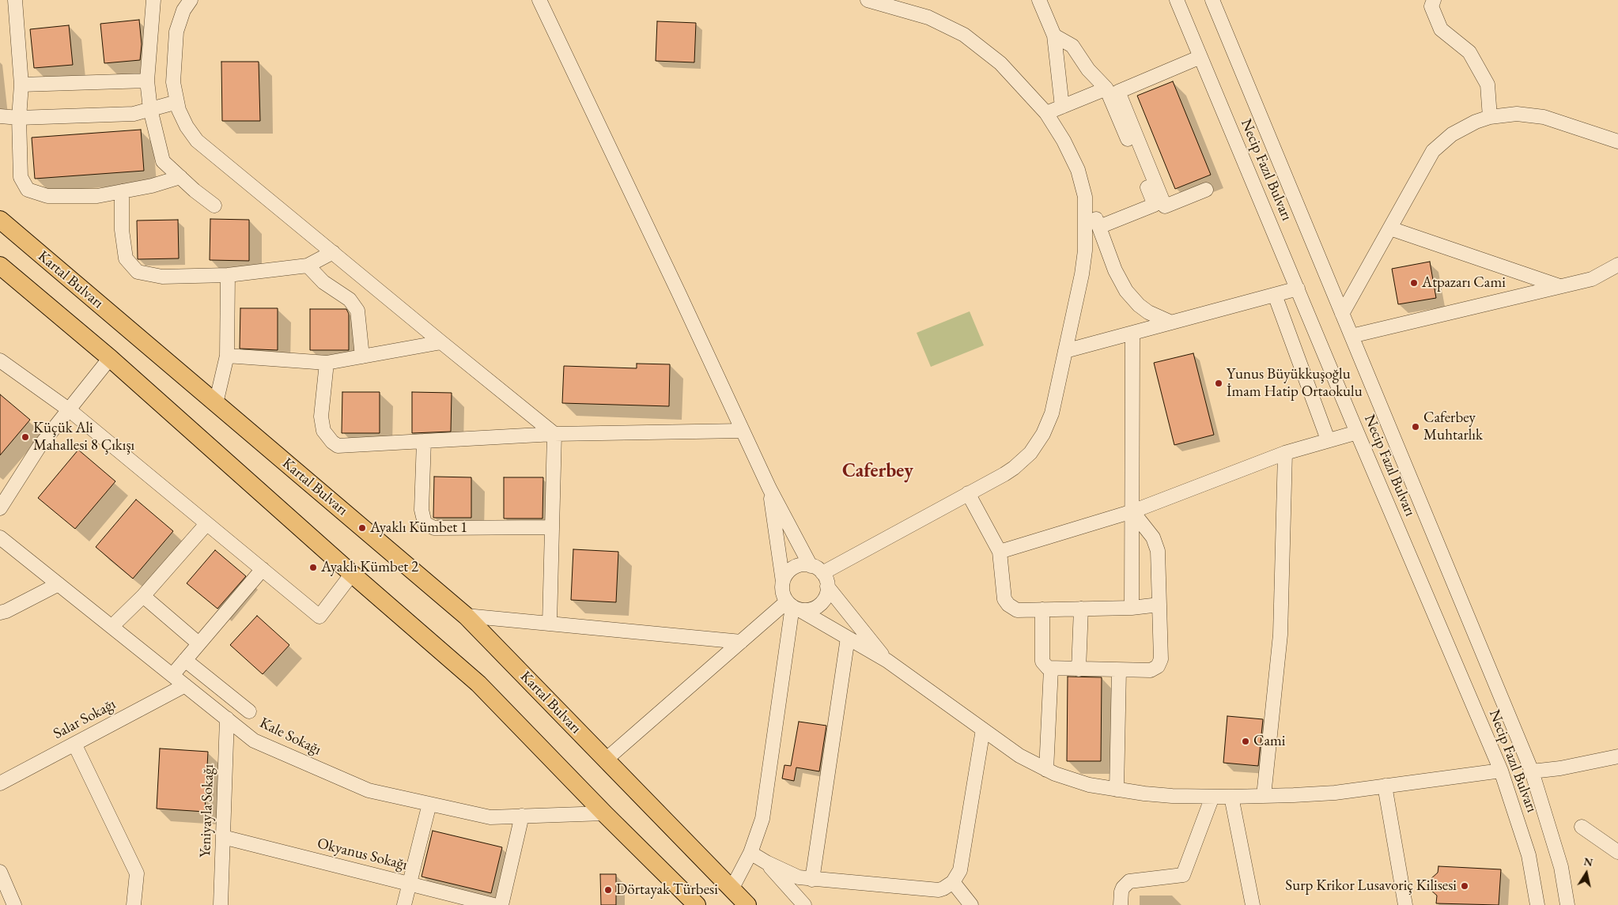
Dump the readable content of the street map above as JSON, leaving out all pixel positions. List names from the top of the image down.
{
  "streets": {
    "main road": ["Kartal Bulvarı"],
    "street": [
      "Necip Fazıl Bulvarı",
      "Salar Sokağı",
      "Kale Sokağı",
      "Yeniyayla Sokağı",
      "Okyanus Sokağı"
    ]
  },
  "crossings": [
    ["Salar Sokağı", "Kale Sokağı"],
    ["Kale Sokağı", "Yeniyayla Sokağı"],
    ["Yeniyayla Sokağı", "Okyanus Sokağı"]
  ],
  "districts": ["Caferbey"],
  "places": [
    "Atpazarı Cami",
    "Yunus Büyükkuşoğlu İmam Hatip Ortaokulu",
    "Caferbey Muhtarlık",
    "Küçük Ali Mahallesi 8 Çıkışı",
    "Ayaklı Kümbet 1",
    "Ayaklı Kümbet 2",
    "Cami",
    "Surp Krikor Lusavoriç Kilisesi",
    "Dörtayak Türbesi"
  ],
  "north": "top"
}
